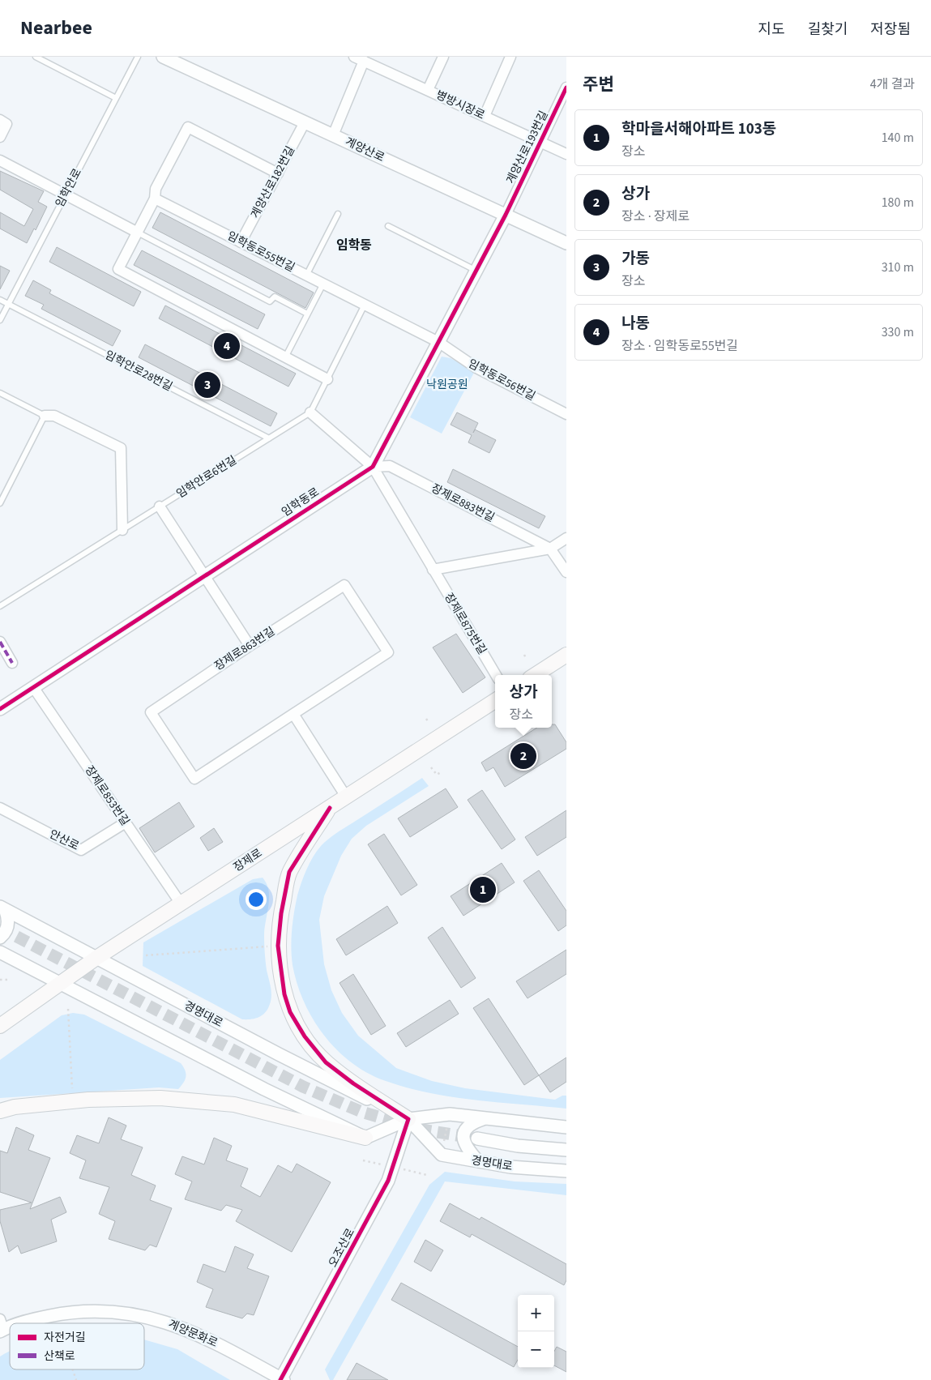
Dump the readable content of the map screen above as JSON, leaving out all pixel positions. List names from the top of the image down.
{
  "streets": {
    "main road": ["장제로"],
    "street": [
      "병방시장로",
      "계양산로193번길",
      "계양산로",
      "계양산로182번길",
      "임학동로55번길",
      "임학동로56번길",
      "임학동로",
      "장제로883번길",
      "장제로875번길",
      "장제로863번길",
      "장제로853번길",
      "안산로",
      "경명대로",
      "오조산로",
      "계양문화로"
    ],
    "lane": ["임학안로", "임학안로28번길", "임학안로6번길"]
  },
  "crossings": [
    ["병방시장로", "계양산로193번길"],
    ["계양산로193번길", "계양산로"],
    ["계양산로193번길", "임학동로"],
    ["계양산로", "계양산로182번길"],
    ["계양산로", "임학동로"],
    ["계양산로182번길", "임학동로55번길"],
    ["임학안로", "임학안로28번길"],
    ["임학동로55번길", "임학동로56번길"],
    ["임학동로55번길", "임학동로"],
    ["임학안로28번길", "임학안로6번길"],
    ["임학동로56번길", "임학동로"],
    ["임학안로6번길", "장제로875번길"],
    ["임학동로", "장제로883번길"],
    ["임학동로", "장제로875번길"],
    ["임학동로", "장제로853번길"],
    ["장제로883번길", "장제로875번길"],
    ["장제로853번길", "안산로"],
    ["장제로853번길", "장제로"],
    ["장제로", "경명대로"],
    ["경명대로", "오조산로"],
    ["오조산로", "계양문화로"]
  ],
  "districts": ["임학동"],
  "parks": ["낙원공원"],
  "legend": ["자전거길", "산책로"],
  "page": {
    "header": "Nearbee",
    "nav": ["지도", "길찾기", "저장됨"],
    "heading": ["주변", "4개 결과"],
    "list": [
      {
        "mark": "1",
        "name": "학마을서해아파트 103동",
        "note": "장소",
        "value": "140 m"
      },
      {
        "mark": "2",
        "name": "상가",
        "note": "장소 · 장제로",
        "value": "180 m"
      },
      {
        "mark": "3",
        "name": "가동",
        "note": "장소",
        "value": "310 m"
      },
      {
        "mark": "4",
        "name": "나동",
        "note": "장소 · 임학동로55번길",
        "value": "330 m"
      }
    ],
    "pins": [
      "4",
      "3",
      "2",
      "1"
    ],
    "popup": ["상가", "장소"],
    "map_buttons": ["+", "−"]
  }
}
